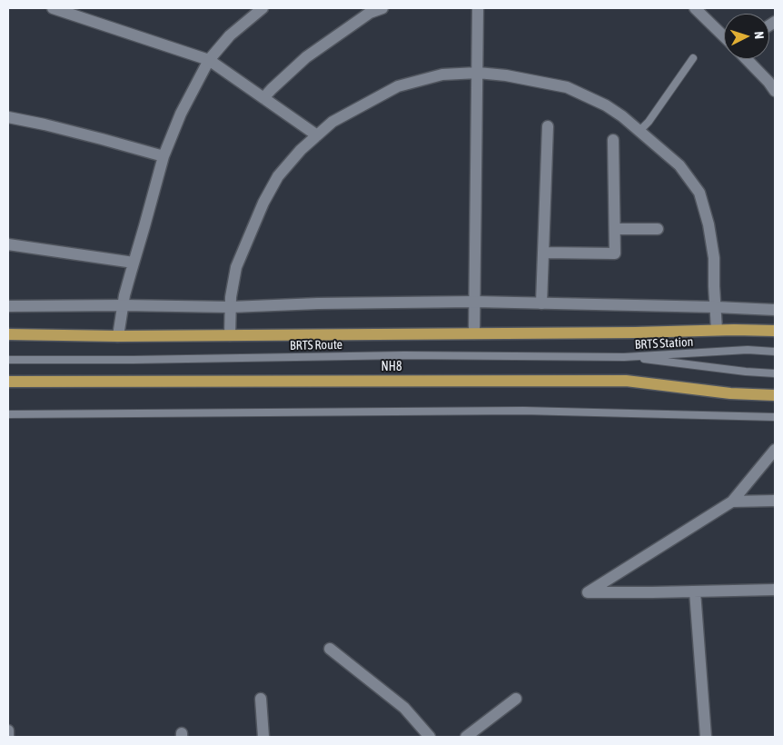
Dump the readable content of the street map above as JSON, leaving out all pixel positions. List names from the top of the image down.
{
  "streets": {
    "main road": ["NH8"],
    "lane": ["BRTS Station", "BRTS Route"]
  },
  "crossings": [
    ["BRTS Station", "BRTS Route"]
  ],
  "north": "right"
}
